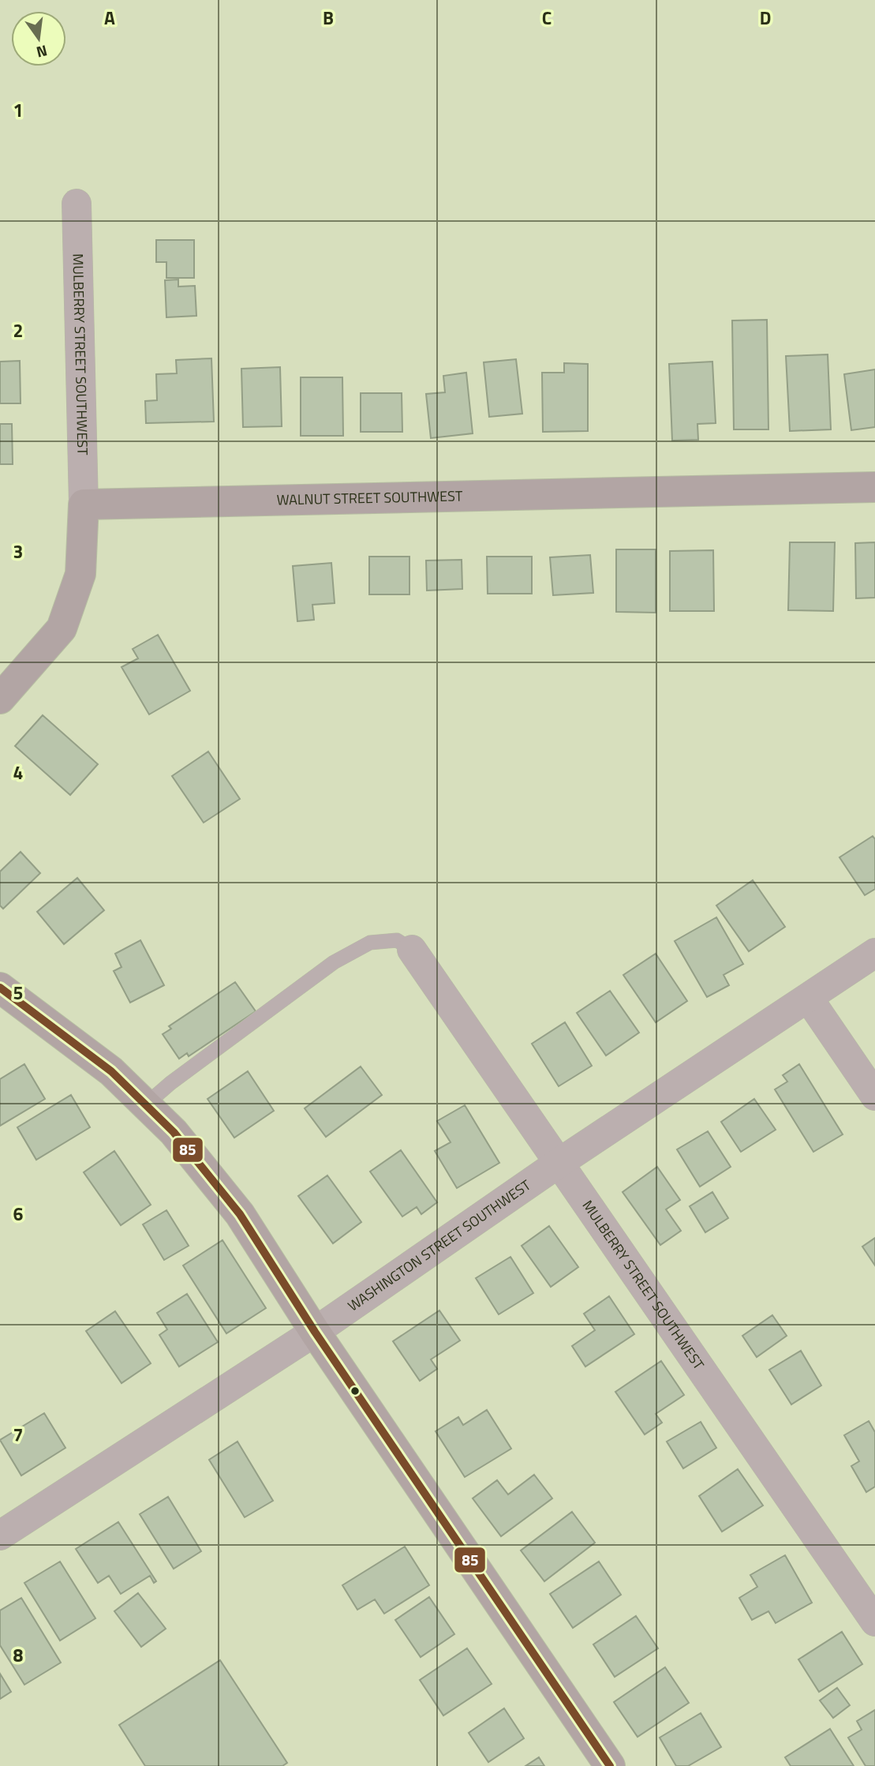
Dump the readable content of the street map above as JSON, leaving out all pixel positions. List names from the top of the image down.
{
  "streets": {
    "street": ["MULBERRY STREET SOUTHWEST", "WALNUT STREET SOUTHWEST", "WASHINGTON STREET SOUTHWEST"]
  },
  "crossings": [
    ["MULBERRY STREET SOUTHWEST", "WALNUT STREET SOUTHWEST"],
    ["MULBERRY STREET SOUTHWEST", "WASHINGTON STREET SOUTHWEST"]
  ],
  "lines": ["transit line 85"],
  "north": "bottom",
  "grid": {
    "columns": [
      "A",
      "B",
      "C",
      "D"
    ],
    "rows": [
      "1",
      "2",
      "3",
      "4",
      "5",
      "6",
      "7",
      "8"
    ]
  }
}
